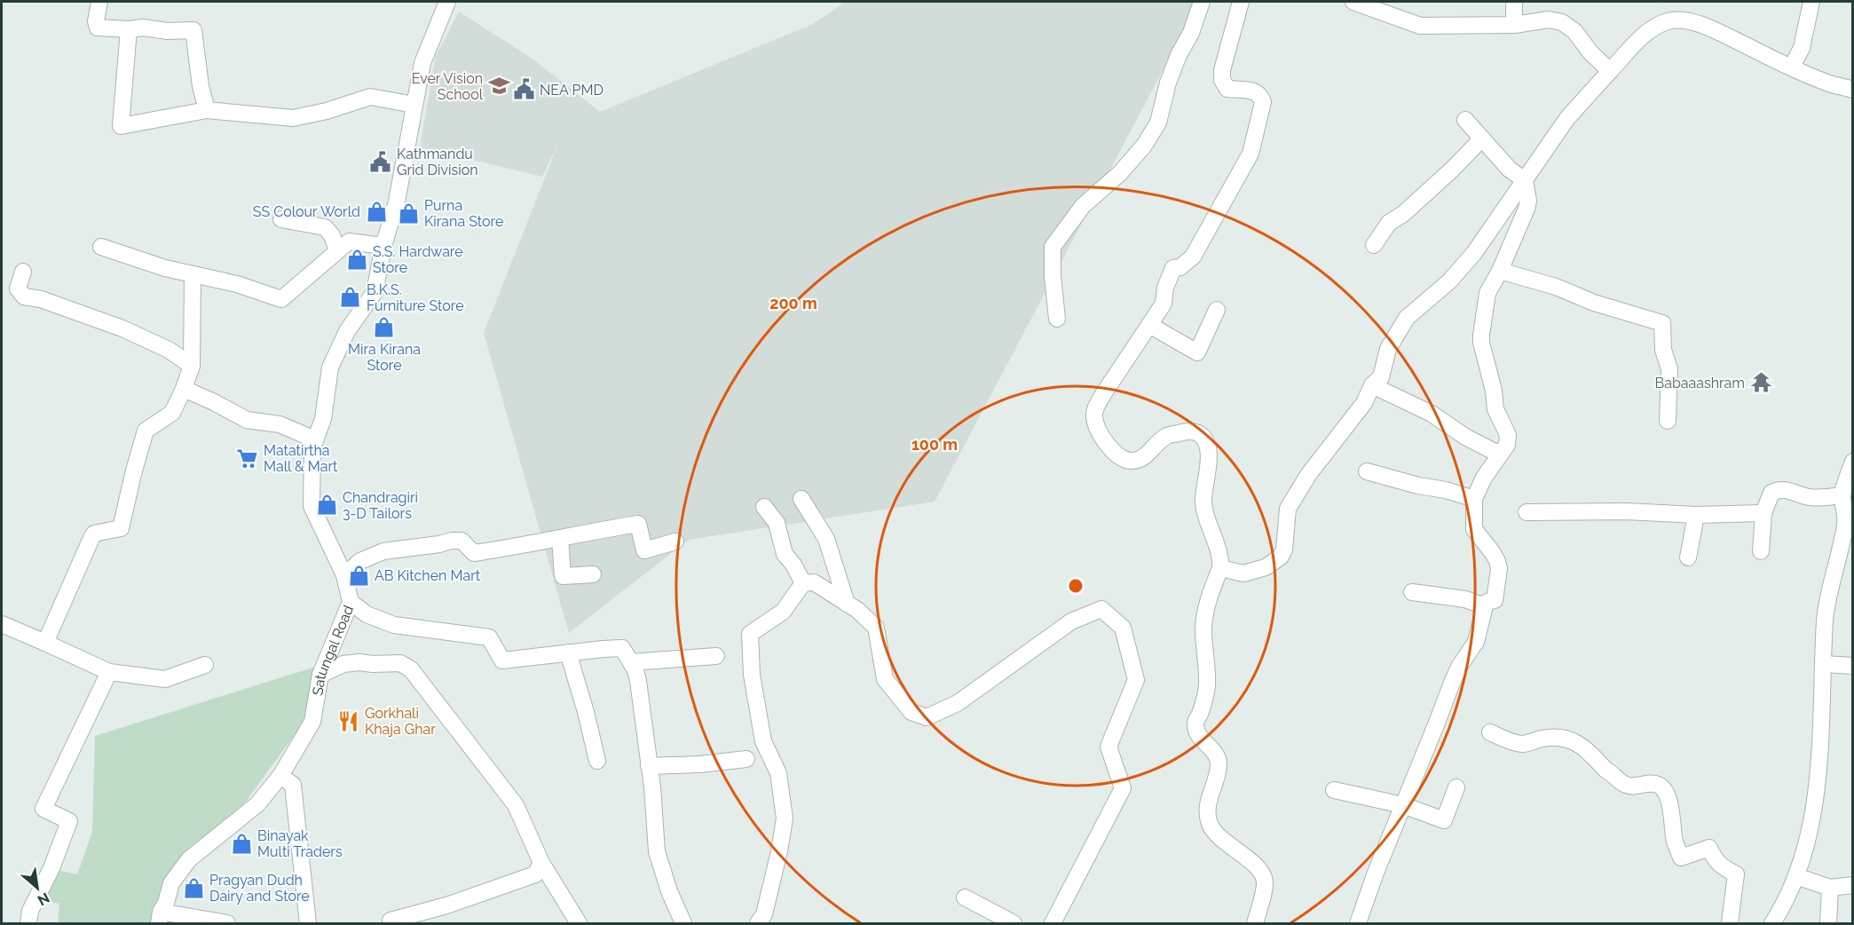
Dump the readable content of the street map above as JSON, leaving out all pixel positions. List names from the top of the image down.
{
  "streets": {
    "street": ["Satungal Road"]
  },
  "places": {
    "school or university": ["Ever Vision School"],
    "public building": ["NEA PMD", "Kathmandu Grid Division"],
    "shop": [
      "SS Colour World",
      "Purna Kirana Store",
      "S.S. Hardware Store",
      "B.K.S. Furniture Store",
      "Mira Kirana Store",
      "Chandragiri 3-D Tailors",
      "AB Kitchen Mart",
      "Binayak Multi Traders",
      "Pragyan Dudh Dairy and Store"
    ],
    "temple": ["Babaaashram"],
    "supermarket": ["Matatirtha Mall & Mart"],
    "restaurant": ["Gorkhali Khaja Ghar"]
  },
  "north": "bottom right",
  "rings": ["200 m", "100 m"]
}
